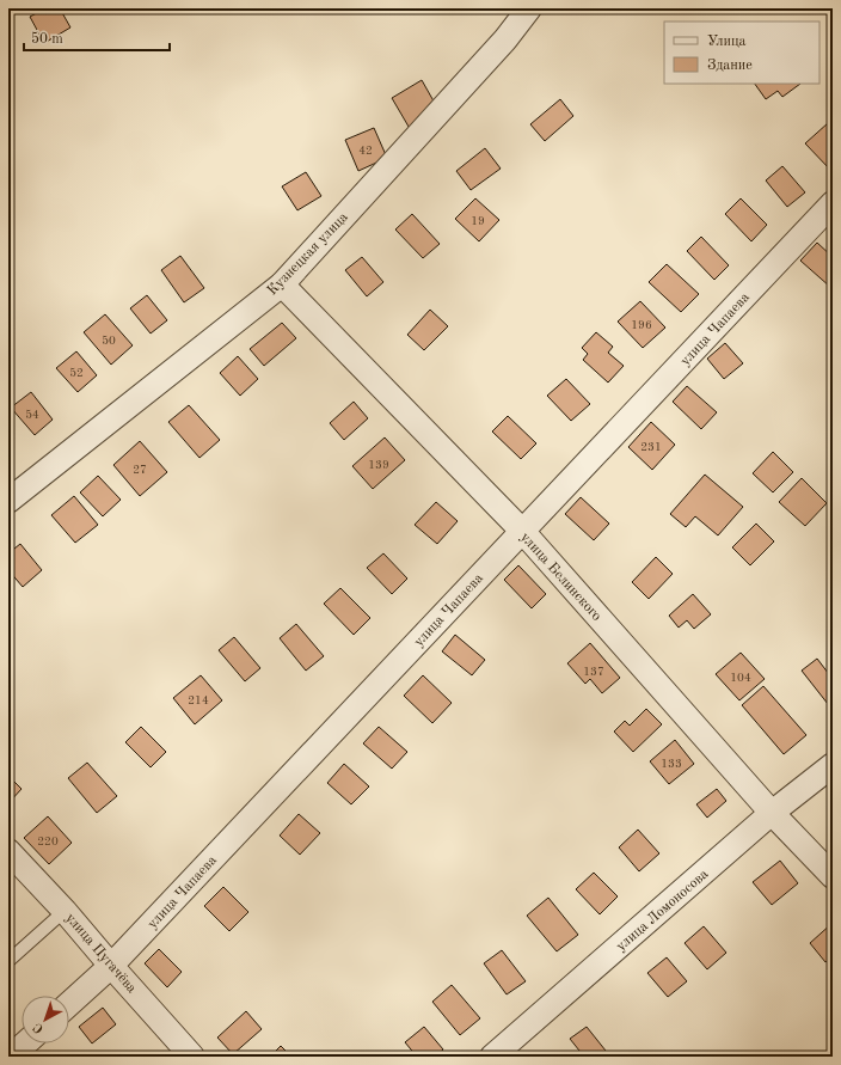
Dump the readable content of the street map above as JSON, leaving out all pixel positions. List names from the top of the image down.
{
  "streets": {
    "street": [
      "Кузнецкая улица",
      "улица Чапаева",
      "улица Белинского",
      "улица Ломоносова",
      "улица Пугачёва"
    ]
  },
  "crossings": [
    ["Кузнецкая улица", "улица Белинского"],
    ["улица Чапаева", "улица Белинского"],
    ["улица Чапаева", "улица Пугачёва"],
    ["улица Белинского", "улица Ломоносова"]
  ],
  "house_numbers": [
    "42",
    "19",
    "196",
    "50",
    "52",
    "54",
    "231",
    "139",
    "27",
    "137",
    "104",
    "214",
    "133",
    "220"
  ],
  "legend": ["Улица", "Здание"],
  "scale_bar": "50 m",
  "north": "bottom left"
}
